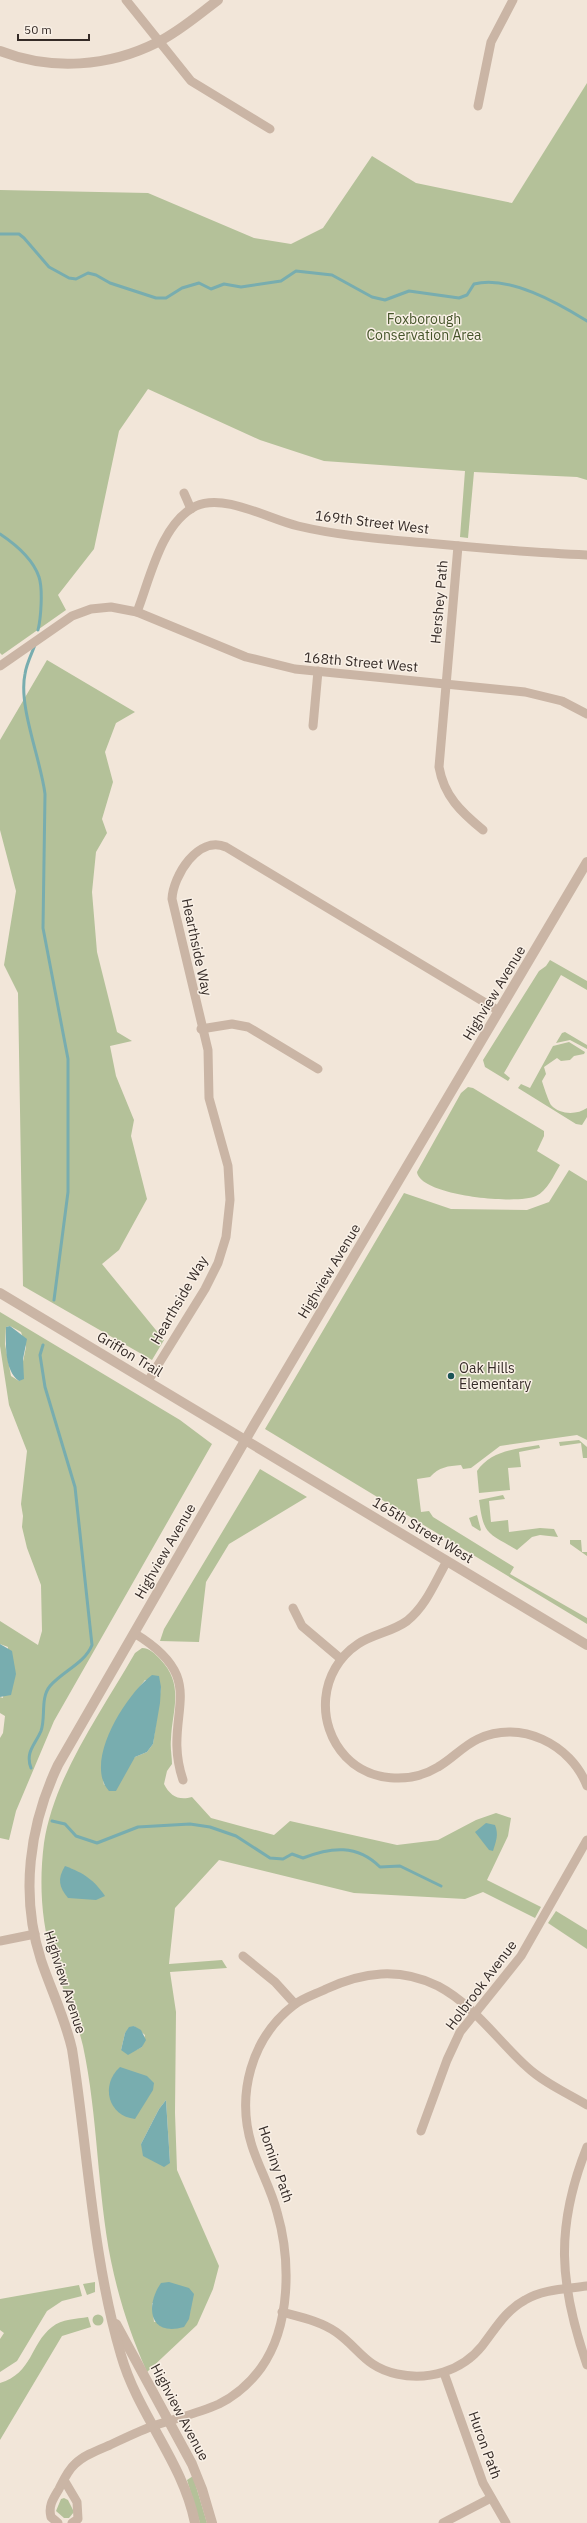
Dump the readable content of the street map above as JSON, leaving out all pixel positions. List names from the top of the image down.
{
  "streets": {
    "street": [
      "169th Street West",
      "Hershey Path",
      "168th Street West",
      "Hearthside Way",
      "Highview Avenue",
      "Griffon Trail",
      "165th Street West",
      "Holbrook Avenue",
      "Hominy Path",
      "Huron Path"
    ]
  },
  "crossings": [
    ["169th Street West", "Hershey Path"],
    ["169th Street West", "168th Street West"],
    ["Hershey Path", "168th Street West"],
    ["Hearthside Way", "Highview Avenue"],
    ["Hearthside Way", "Griffon Trail"],
    ["Highview Avenue", "Griffon Trail"],
    ["Highview Avenue", "165th Street West"],
    ["Highview Avenue", "Hominy Path"],
    ["Griffon Trail", "165th Street West"],
    ["Holbrook Avenue", "Hominy Path"]
  ],
  "parks": ["Foxborough Conservation Area"],
  "places": ["Oak Hills Elementary"],
  "scale_bar": "50 m"
}
